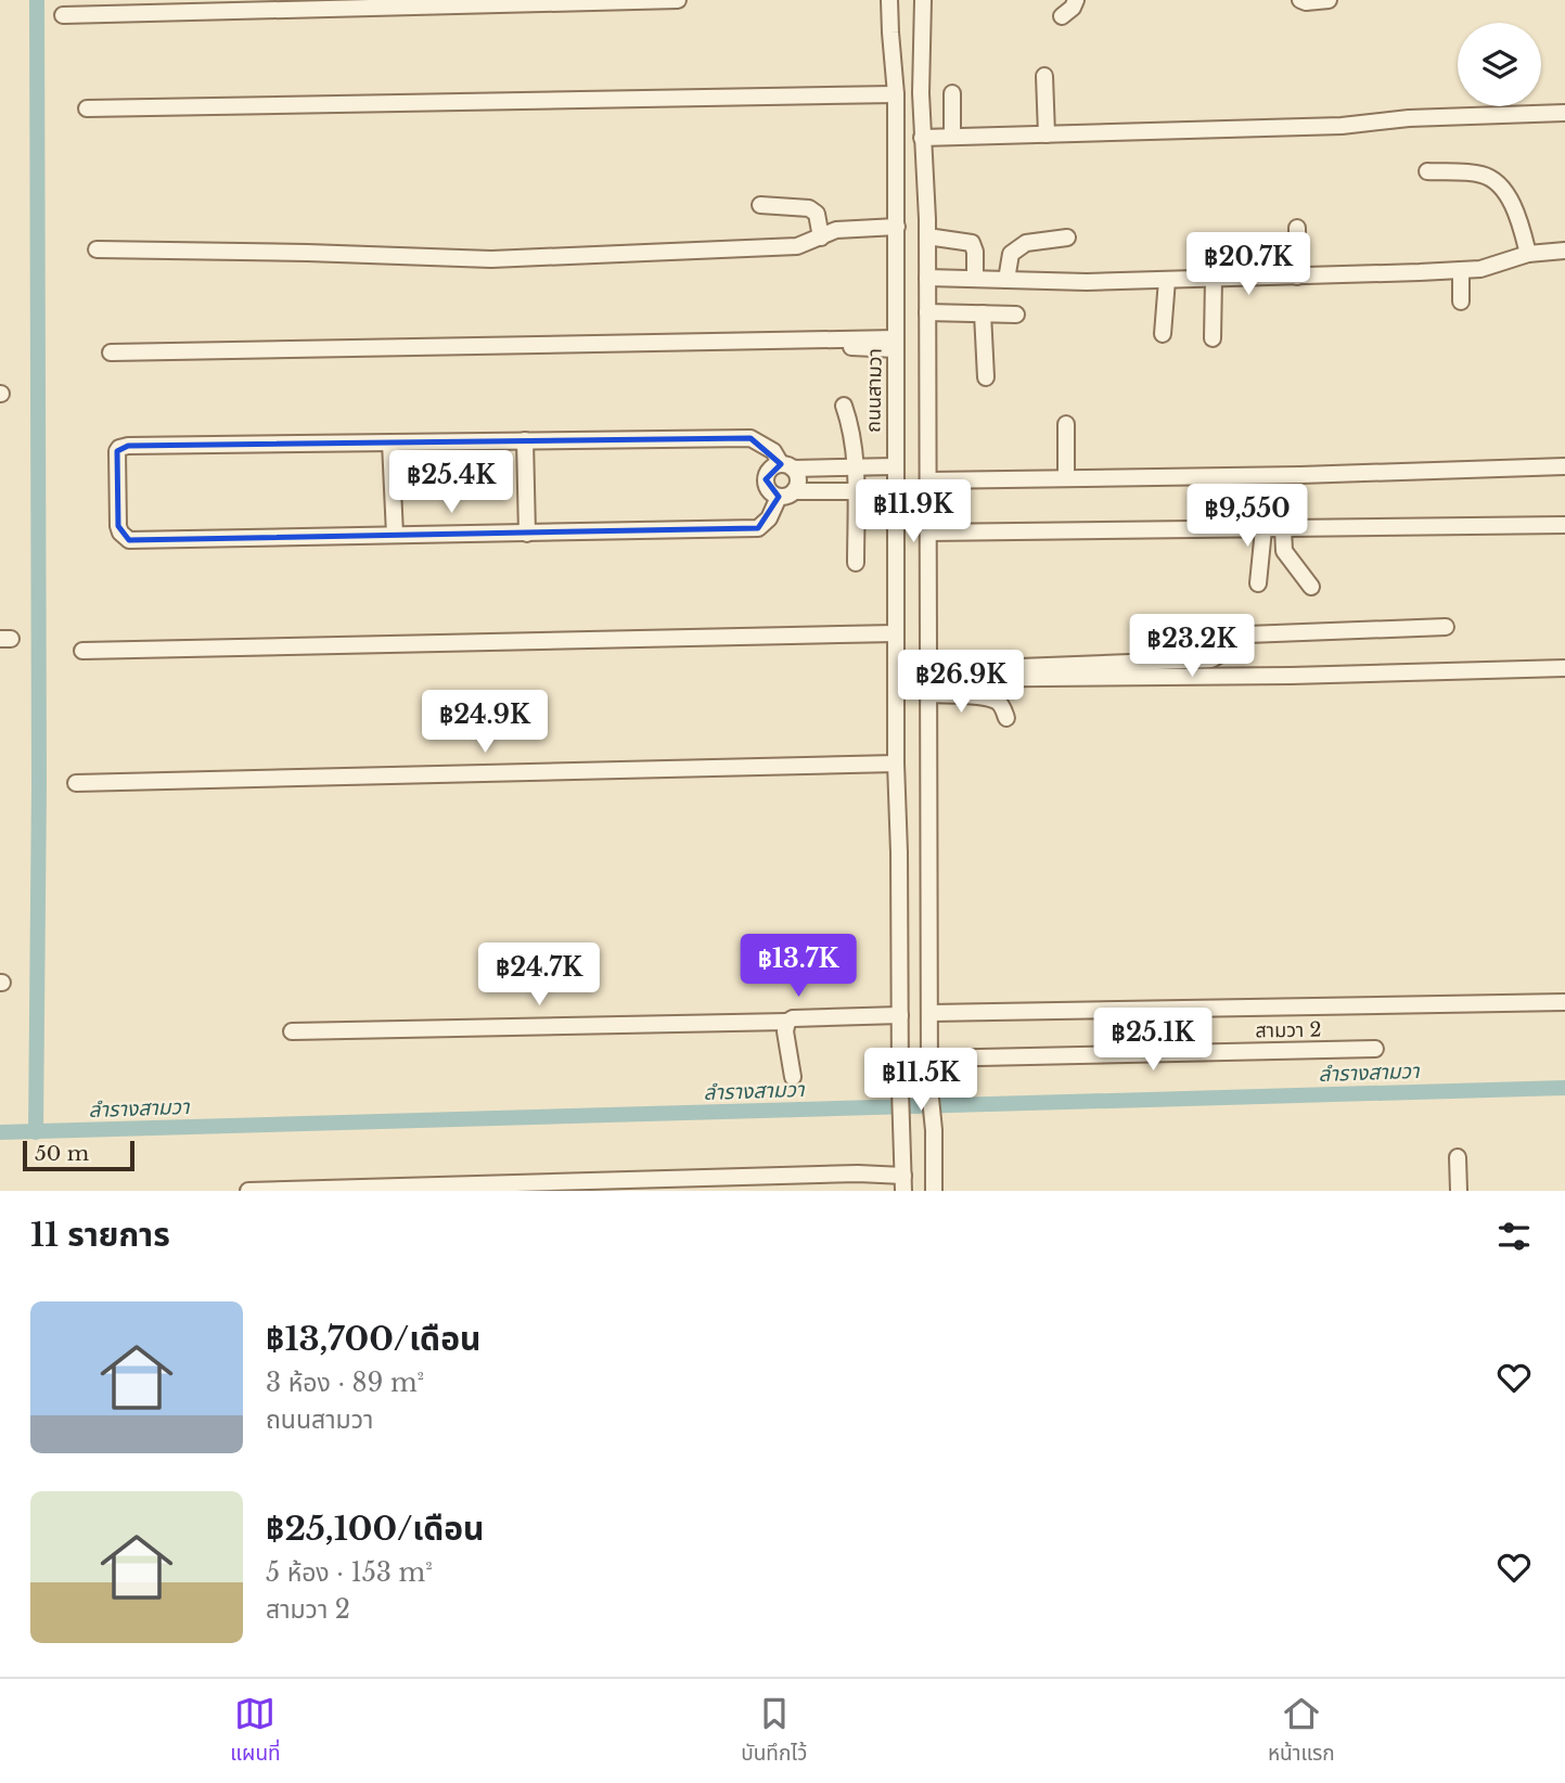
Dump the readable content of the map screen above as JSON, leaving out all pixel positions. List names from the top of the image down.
{
  "streets": {
    "street": ["ถนนสามวา", "สามวา 2"]
  },
  "water": ["ลำรางสามวา"],
  "scale_bar": "50 m",
  "page": {
    "price": [
      "฿20.7K",
      "฿25.4K",
      "฿11.9K",
      "฿9,550",
      "฿23.2K",
      "฿26.9K",
      "฿24.9K",
      "฿13.7K",
      "฿24.7K",
      "฿25.1K",
      "฿11.5K"
    ],
    "scale": "50 m",
    "heading": "11 รายการ",
    "list": [
      {
        "name": "฿13,700/เดือน",
        "note": "3 ห้อง · 89 m² · ถนนสามวา"
      },
      {
        "name": "฿25,100/เดือน",
        "note": "5 ห้อง · 153 m² · สามวา 2"
      }
    ],
    "tabs": ["แผนที่", "บันทึกไว้", "หน้าแรก"]
  }
}
